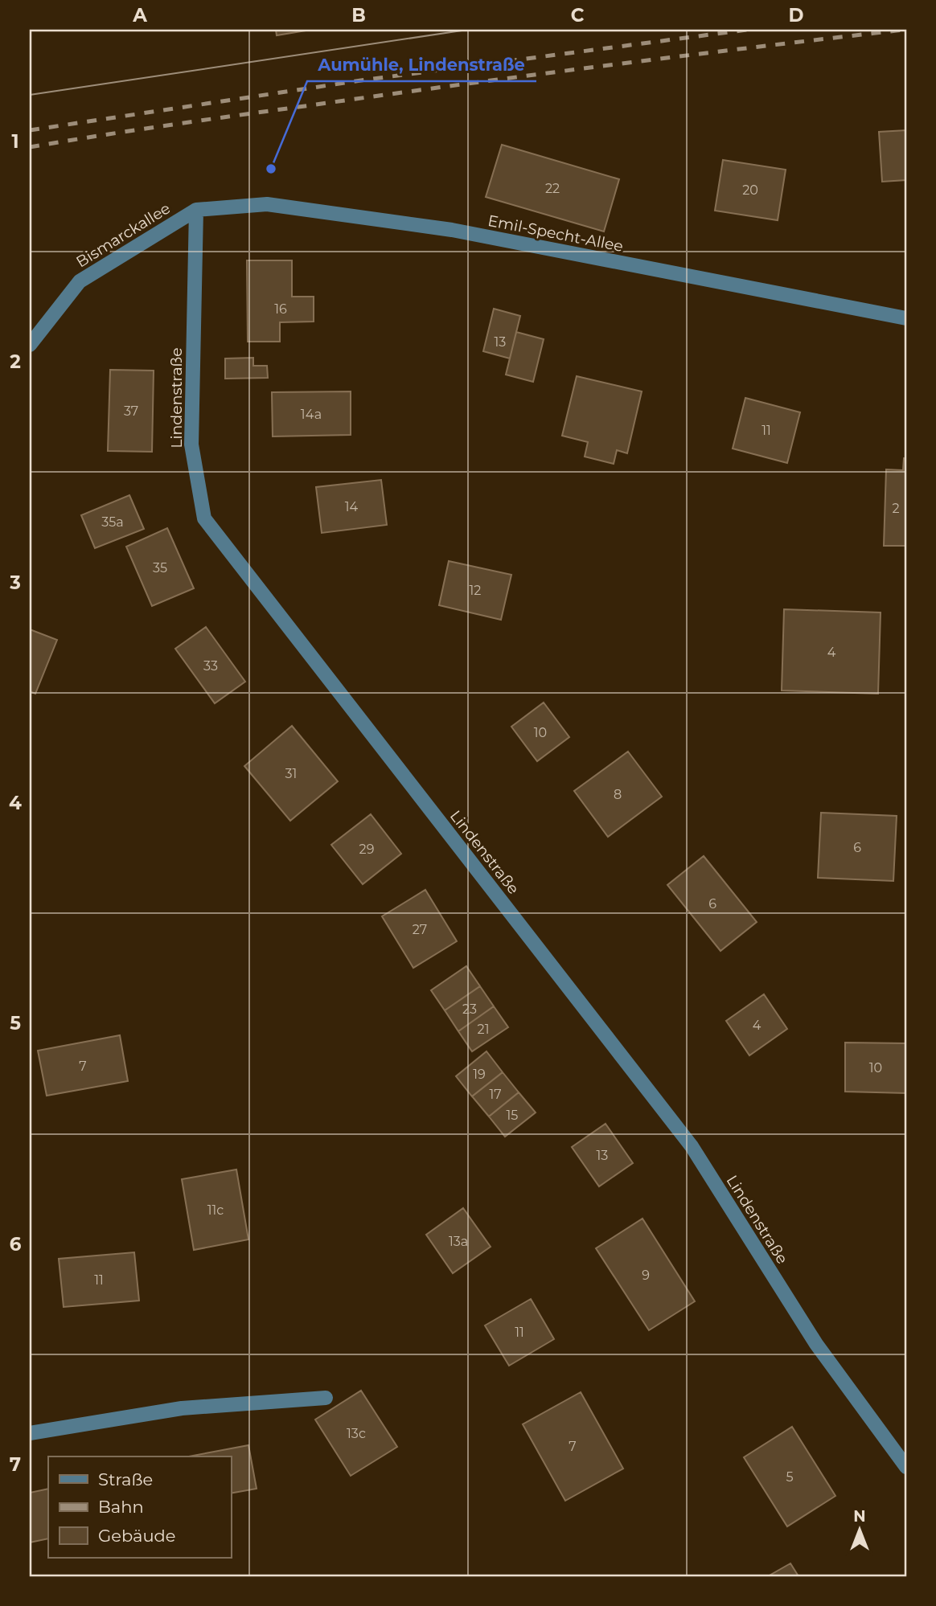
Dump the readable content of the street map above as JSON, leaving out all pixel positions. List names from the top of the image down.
{
  "streets": {
    "street": ["Emil-Specht-Allee", "Bismarckallee", "Lindenstraße"]
  },
  "crossings": [
    ["Emil-Specht-Allee", "Bismarckallee"],
    ["Emil-Specht-Allee", "Lindenstraße"],
    ["Bismarckallee", "Lindenstraße"]
  ],
  "places": ["Aumühle, Lindenstraße"],
  "house_numbers": [
    "22",
    "20",
    "16",
    "13",
    "37",
    "14a",
    "11",
    "14",
    "2",
    "35a",
    "35",
    "12",
    "4",
    "33",
    "10",
    "31",
    "8",
    "6",
    "29",
    "6",
    "27",
    "23",
    "4",
    "21",
    "7",
    "10",
    "19",
    "17",
    "15",
    "13",
    "11c",
    "13a",
    "9",
    "11",
    "11",
    "13c",
    "7",
    "5"
  ],
  "legend": ["Straße", "Bahn", "Gebäude"],
  "north": "top",
  "grid": {
    "columns": [
      "A",
      "B",
      "C",
      "D"
    ],
    "rows": [
      "1",
      "2",
      "3",
      "4",
      "5",
      "6",
      "7"
    ]
  }
}
